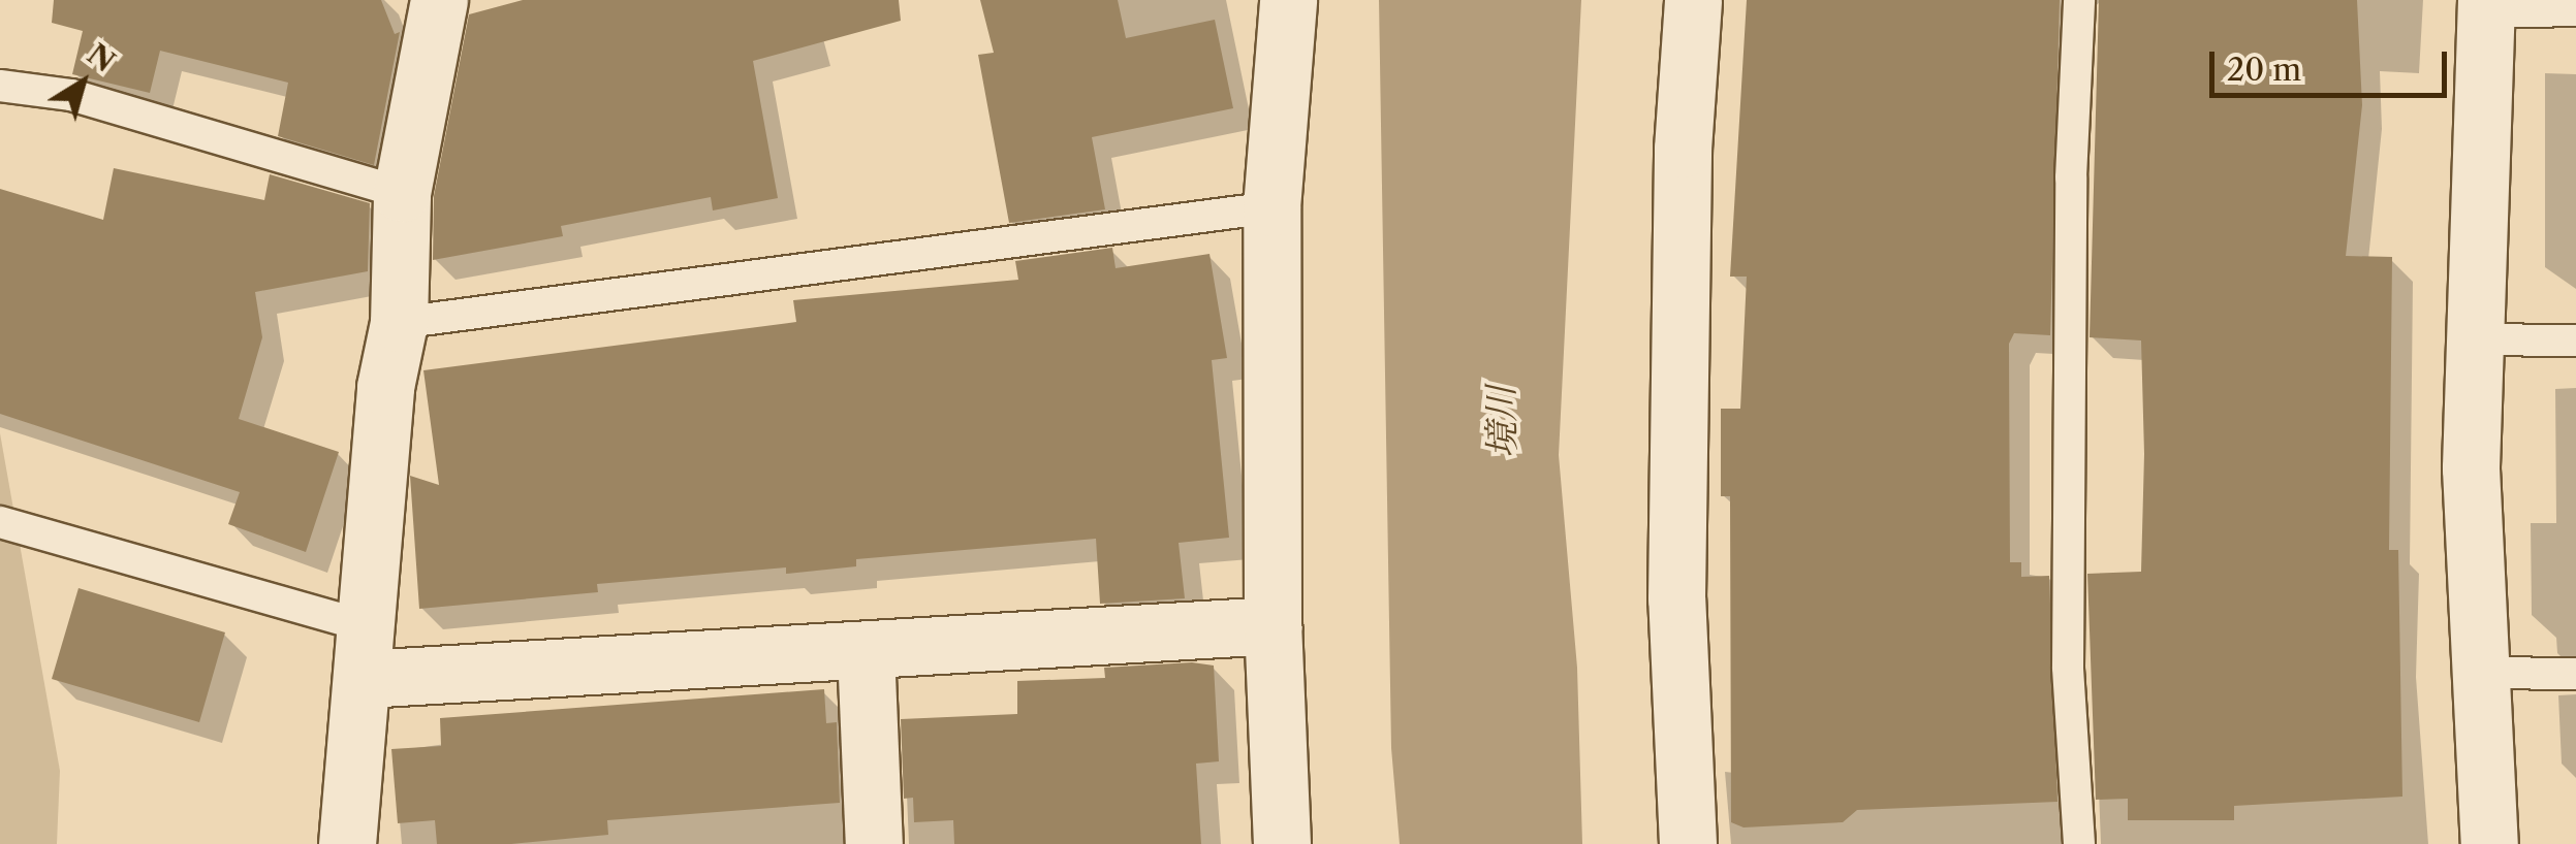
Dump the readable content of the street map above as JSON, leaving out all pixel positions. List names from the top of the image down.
{
  "water": ["境川"],
  "scale_bar": "20 m",
  "north": "top right"
}
